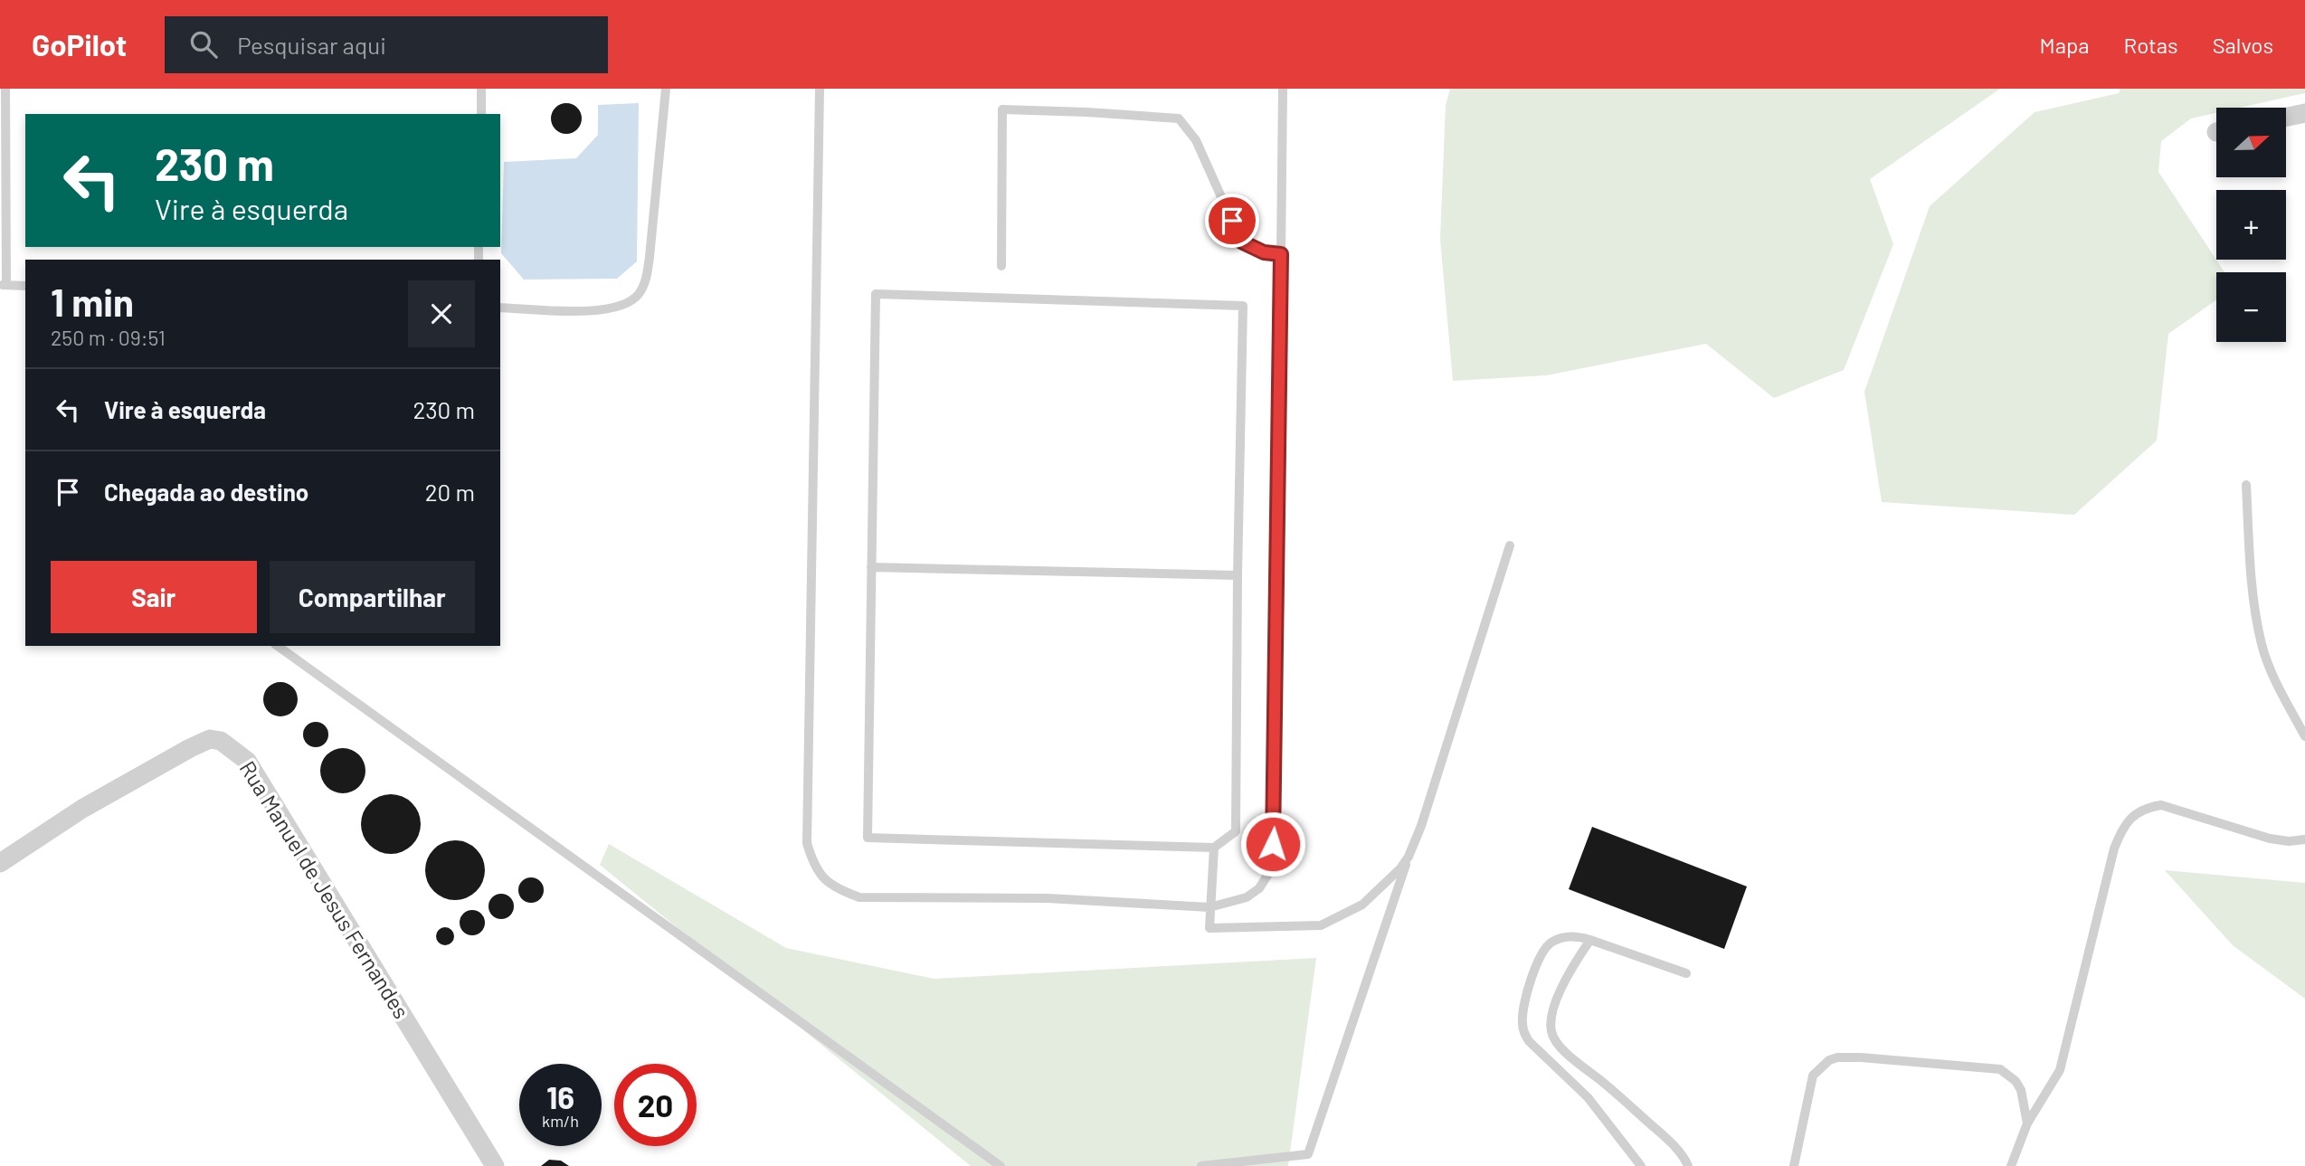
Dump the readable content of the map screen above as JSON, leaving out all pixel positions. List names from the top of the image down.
{
  "streets": {
    "street": ["Rua Manuel de Jesus Fernandes"]
  },
  "north": "right",
  "page": {
    "header": "GoPilot",
    "search": "Pesquisar aqui",
    "nav": ["Mapa", "Rotas", "Salvos"],
    "map_buttons": ["+", "−"],
    "turn": ["230 m", "Vire à esquerda"],
    "heading": ["1 min", "250 m · 09:51"],
    "list": [
      {
        "name": "Vire à esquerda",
        "value": "230 m"
      },
      {
        "name": "Chegada ao destino",
        "value": "20 m"
      }
    ],
    "buttons": ["Sair", "Compartilhar"],
    "speed": "16 km/h",
    "limit": "20"
  }
}
